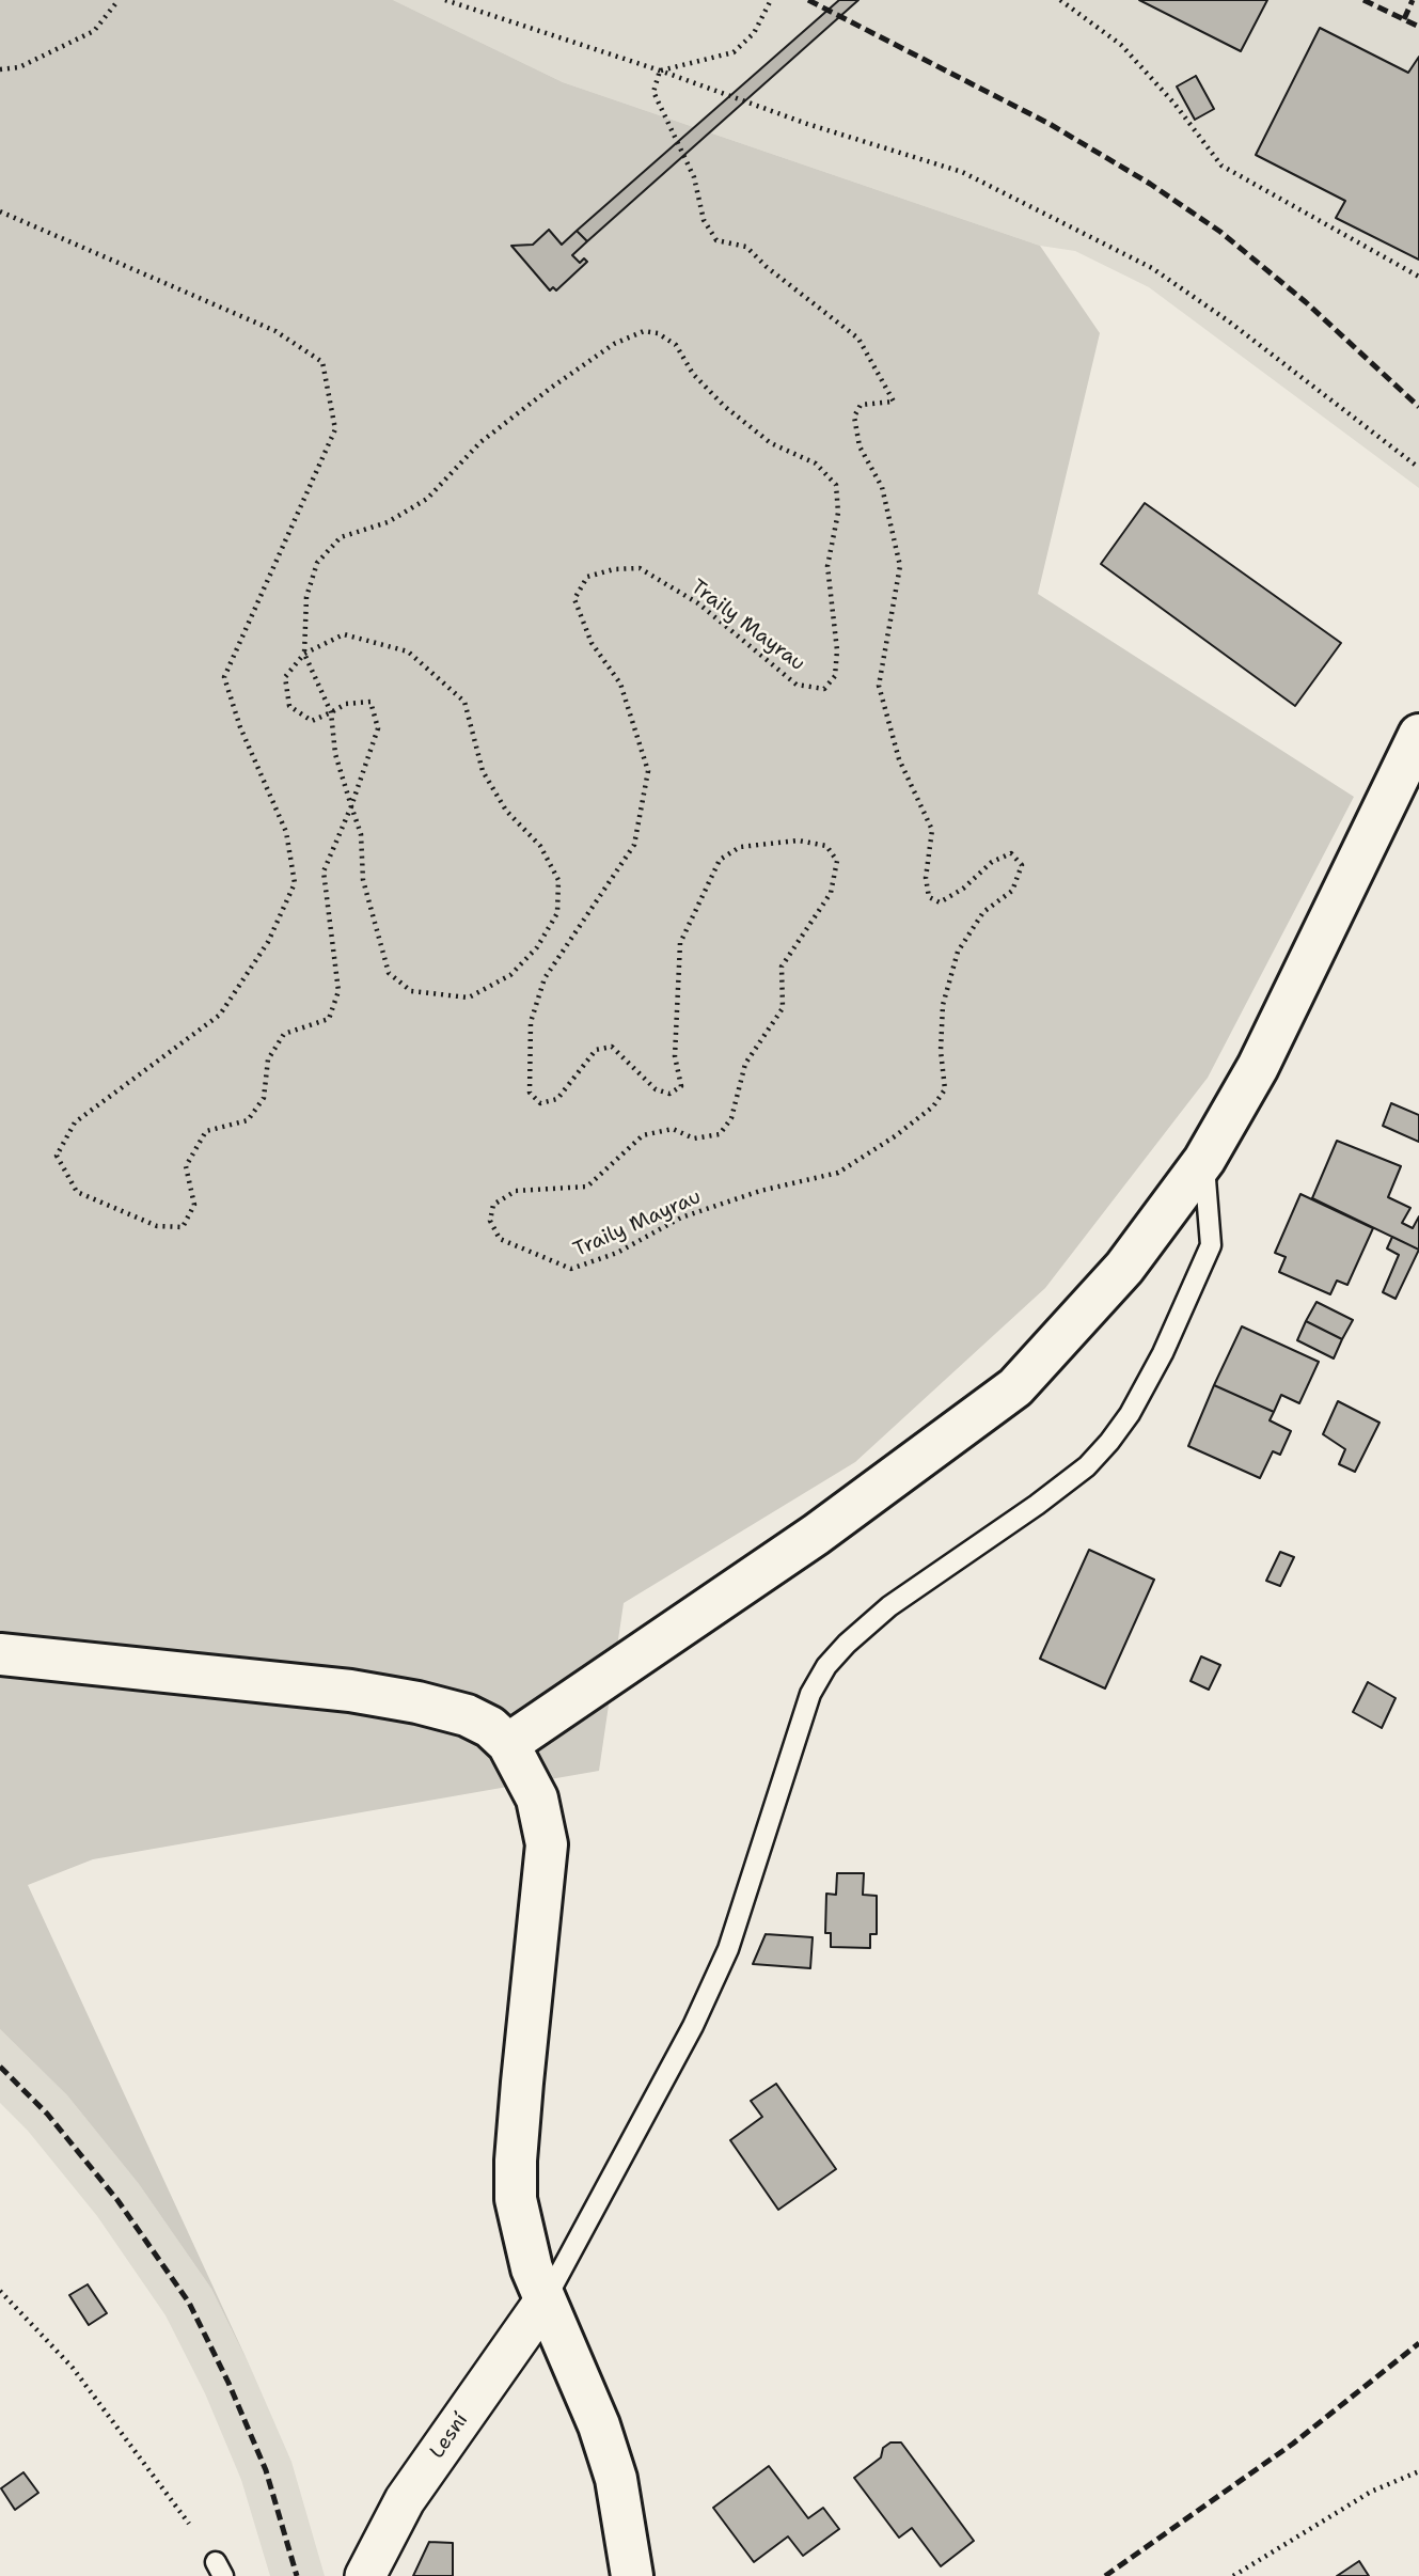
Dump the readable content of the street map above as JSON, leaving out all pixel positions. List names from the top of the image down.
{
  "streets": {
    "street": ["Lesní"],
    "path": ["Traily Mayrau"]
  }
}
